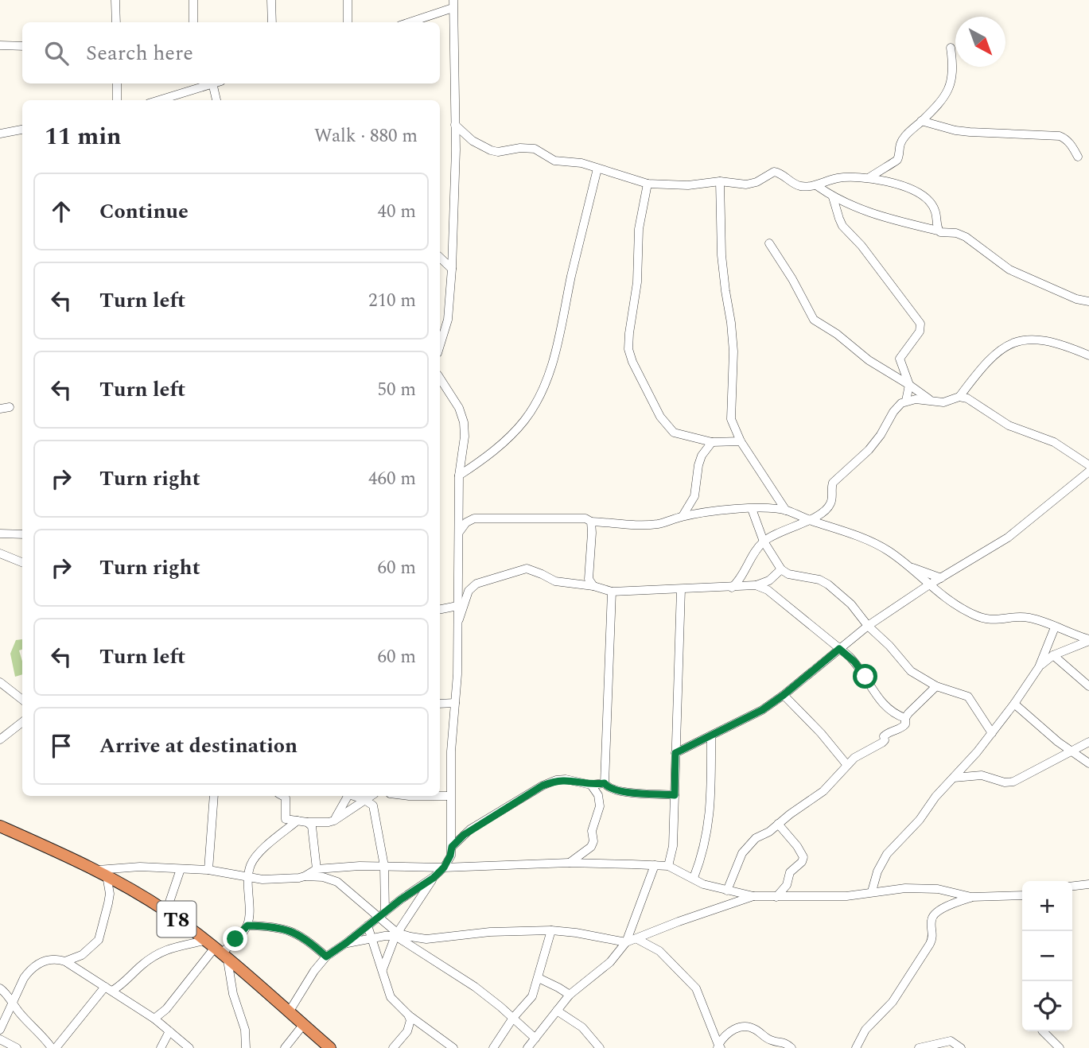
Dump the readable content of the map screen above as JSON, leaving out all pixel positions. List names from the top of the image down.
{
  "streets": {
    "highway": ["T8"]
  },
  "north": "bottom right",
  "page": {
    "search": "Search here",
    "heading": ["11 min", "Walk · 880 m"],
    "list": [
      ["Continue", "40 m"],
      ["Turn left", "210 m"],
      ["Turn left", "50 m"],
      ["Turn right", "460 m"],
      ["Turn right", "60 m"],
      ["Turn left", "60 m"],
      "Arrive at destination"
    ],
    "map_buttons": ["+", "−"]
  }
}
